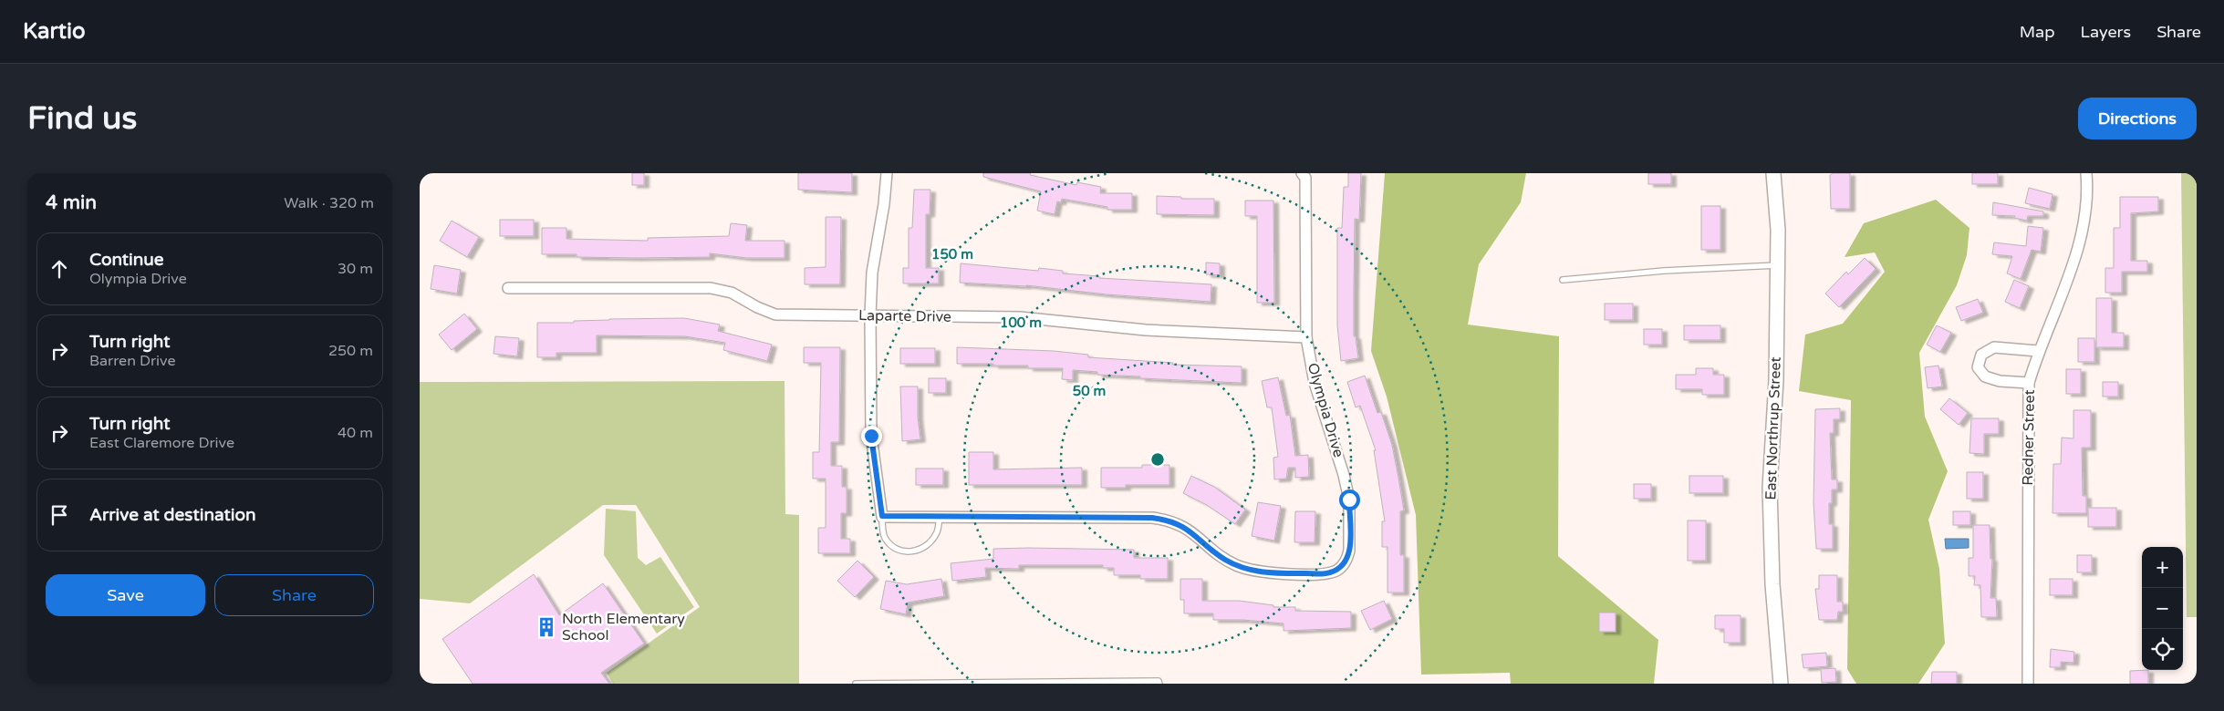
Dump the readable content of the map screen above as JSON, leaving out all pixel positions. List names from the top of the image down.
{
  "streets": {
    "street": [
      "Laparte Drive",
      "Olympia Drive",
      "East Northrup Street",
      "Redner Street"
    ]
  },
  "crossings": [
    ["Laparte Drive", "Olympia Drive"]
  ],
  "places": {
    "building": ["North Elementary School"]
  },
  "page": {
    "header": "Kartio",
    "nav": ["Map", "Layers", "Share"],
    "buttons": [
      "Directions",
      ["Save", "Share"]
    ],
    "title": "Find us",
    "heading": ["4 min", "Walk · 320 m"],
    "list": [
      ["Continue", "Olympia Drive", "30 m"],
      ["Turn right", "Barren Drive", "250 m"],
      ["Turn right", "East Claremore Drive", "40 m"],
      "Arrive at destination"
    ],
    "map_buttons": ["+", "−"]
  },
  "rings": ["150 m", "100 m", "50 m"]
}
